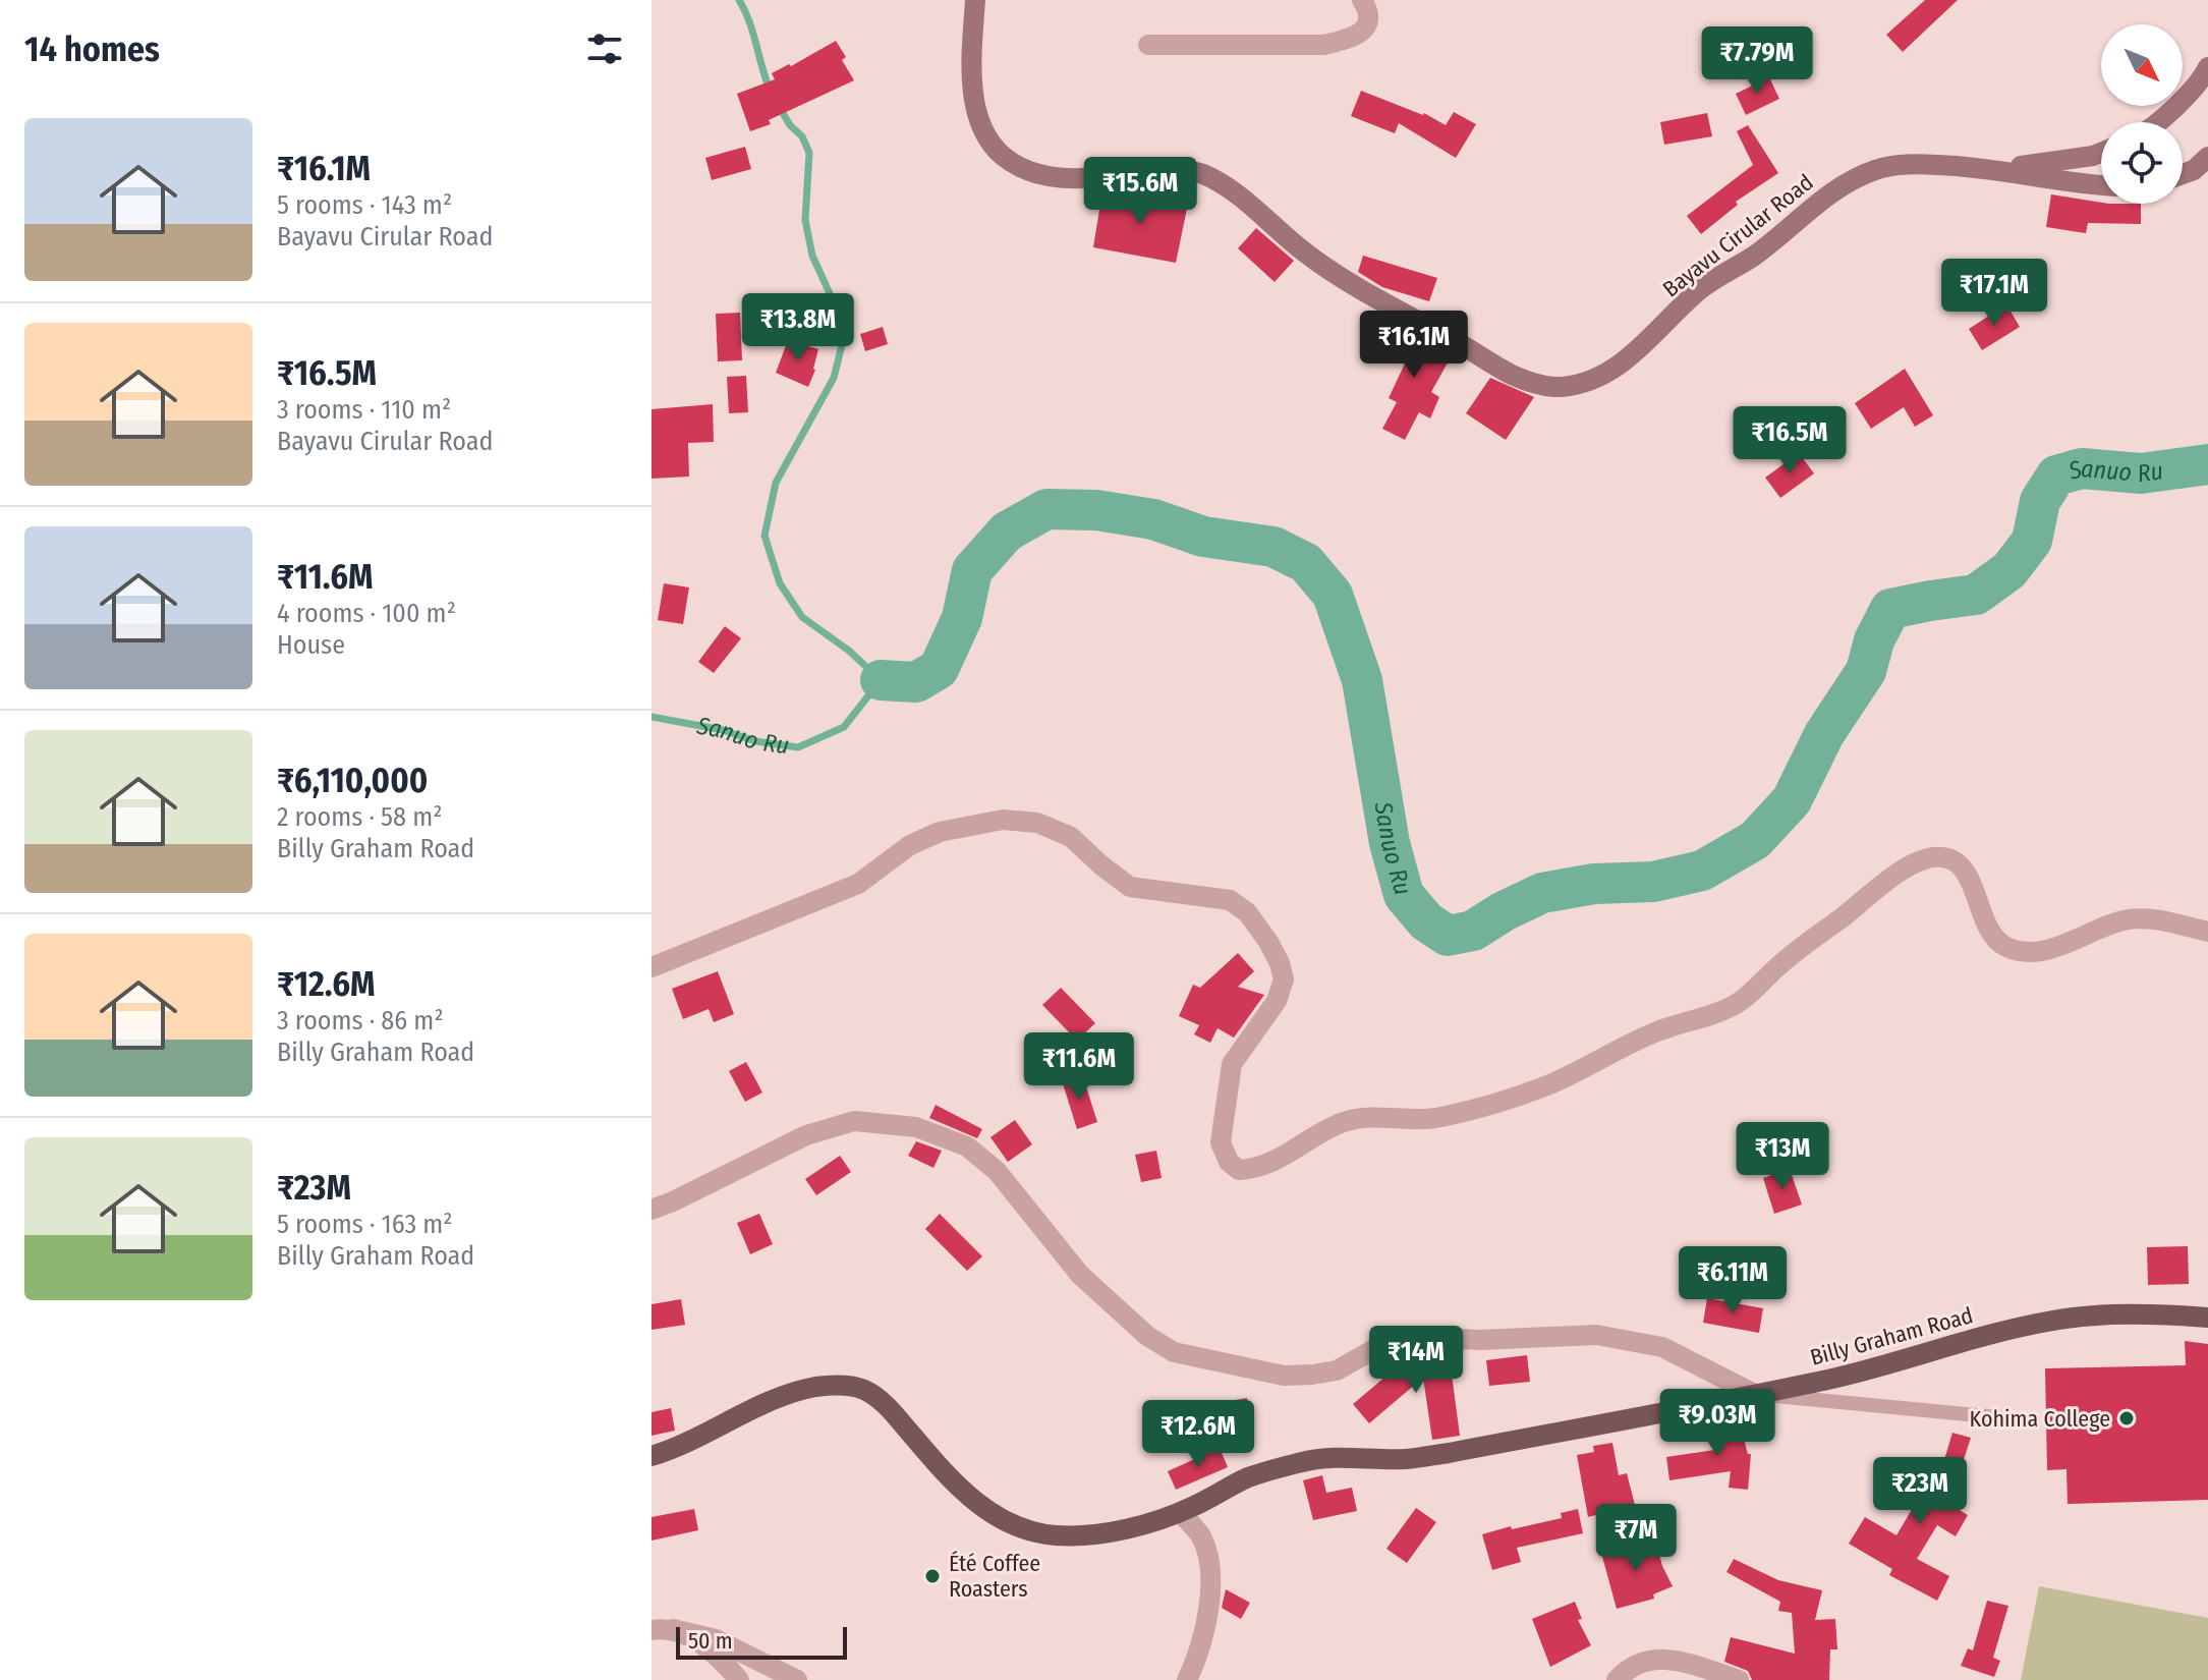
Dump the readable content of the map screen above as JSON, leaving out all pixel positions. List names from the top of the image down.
{
  "streets": {
    "main road": ["Billy Graham Road"],
    "street": ["Bayavu Cirular Road"]
  },
  "water": ["Sanuo Ru"],
  "places": ["Kohima College", "Été Coffee Roasters"],
  "scale_bar": "50 m",
  "north": "bottom right",
  "page": {
    "heading": "14 homes",
    "price": [
      "₹7.79M",
      "₹15.6M",
      "₹17.1M",
      "₹13.8M",
      "₹16.1M",
      "₹16.5M",
      "₹11.6M",
      "₹13M",
      "₹6.11M",
      "₹14M",
      "₹9.03M",
      "₹12.6M",
      "₹23M",
      "₹7M"
    ],
    "list": [
      {
        "name": "₹16.1M",
        "note": "5 rooms · 143 m² · Bayavu Cirular Road"
      },
      {
        "name": "₹16.5M",
        "note": "3 rooms · 110 m² · Bayavu Cirular Road"
      },
      {
        "name": "₹11.6M",
        "note": "4 rooms · 100 m² · House"
      },
      {
        "name": "₹6,110,000",
        "note": "2 rooms · 58 m² · Billy Graham Road"
      },
      {
        "name": "₹12.6M",
        "note": "3 rooms · 86 m² · Billy Graham Road"
      },
      {
        "name": "₹23M",
        "note": "5 rooms · 163 m² · Billy Graham Road"
      }
    ],
    "scale": "50 m"
  }
}
